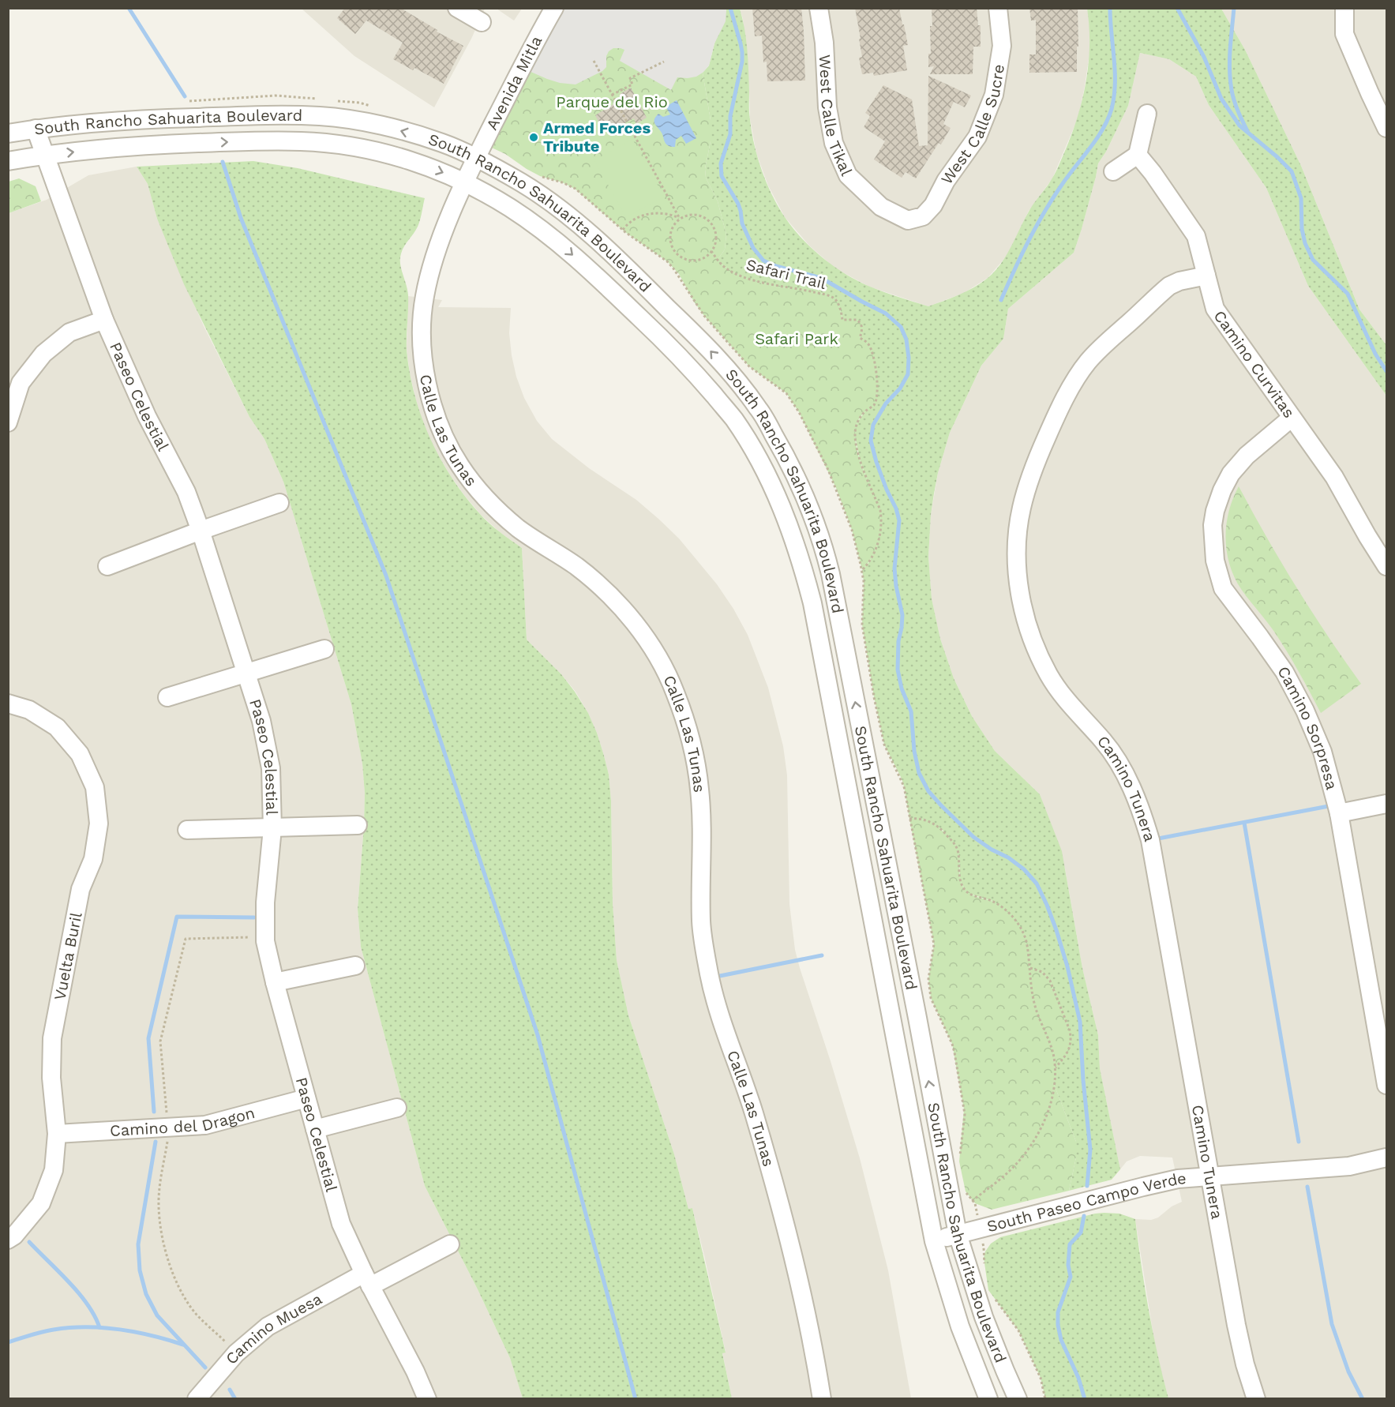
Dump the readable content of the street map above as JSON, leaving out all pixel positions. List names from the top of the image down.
{
  "streets": {
    "street": [
      "Avenida Mitla",
      "West Calle Tikal",
      "South Rancho Sahuarita Boulevard",
      "West Calle Sucre",
      "Camino Curvitas",
      "Paseo Celestial",
      "Calle Las Tunas",
      "Camino Sorpresa",
      "Camino Tunera",
      "Vuelta Buril",
      "Camino del Dragon",
      "South Paseo Campo Verde",
      "Camino Muesa"
    ],
    "path": ["Safari Trail"]
  },
  "crossings": [
    ["Avenida Mitla", "South Rancho Sahuarita Boulevard"],
    ["Avenida Mitla", "Calle Las Tunas"],
    ["West Calle Tikal", "West Calle Sucre"],
    ["South Rancho Sahuarita Boulevard", "Paseo Celestial"],
    ["South Rancho Sahuarita Boulevard", "Calle Las Tunas"],
    ["South Rancho Sahuarita Boulevard", "South Paseo Campo Verde"],
    ["Camino Curvitas", "Camino Sorpresa"],
    ["Camino Curvitas", "Camino Tunera"],
    ["Paseo Celestial", "Camino del Dragon"],
    ["Paseo Celestial", "Camino Muesa"],
    ["Camino Tunera", "South Paseo Campo Verde"],
    ["Vuelta Buril", "Camino del Dragon"]
  ],
  "parks": ["Parque del Rio", "Safari Park"],
  "places": ["Armed Forces Tribute"]
}
